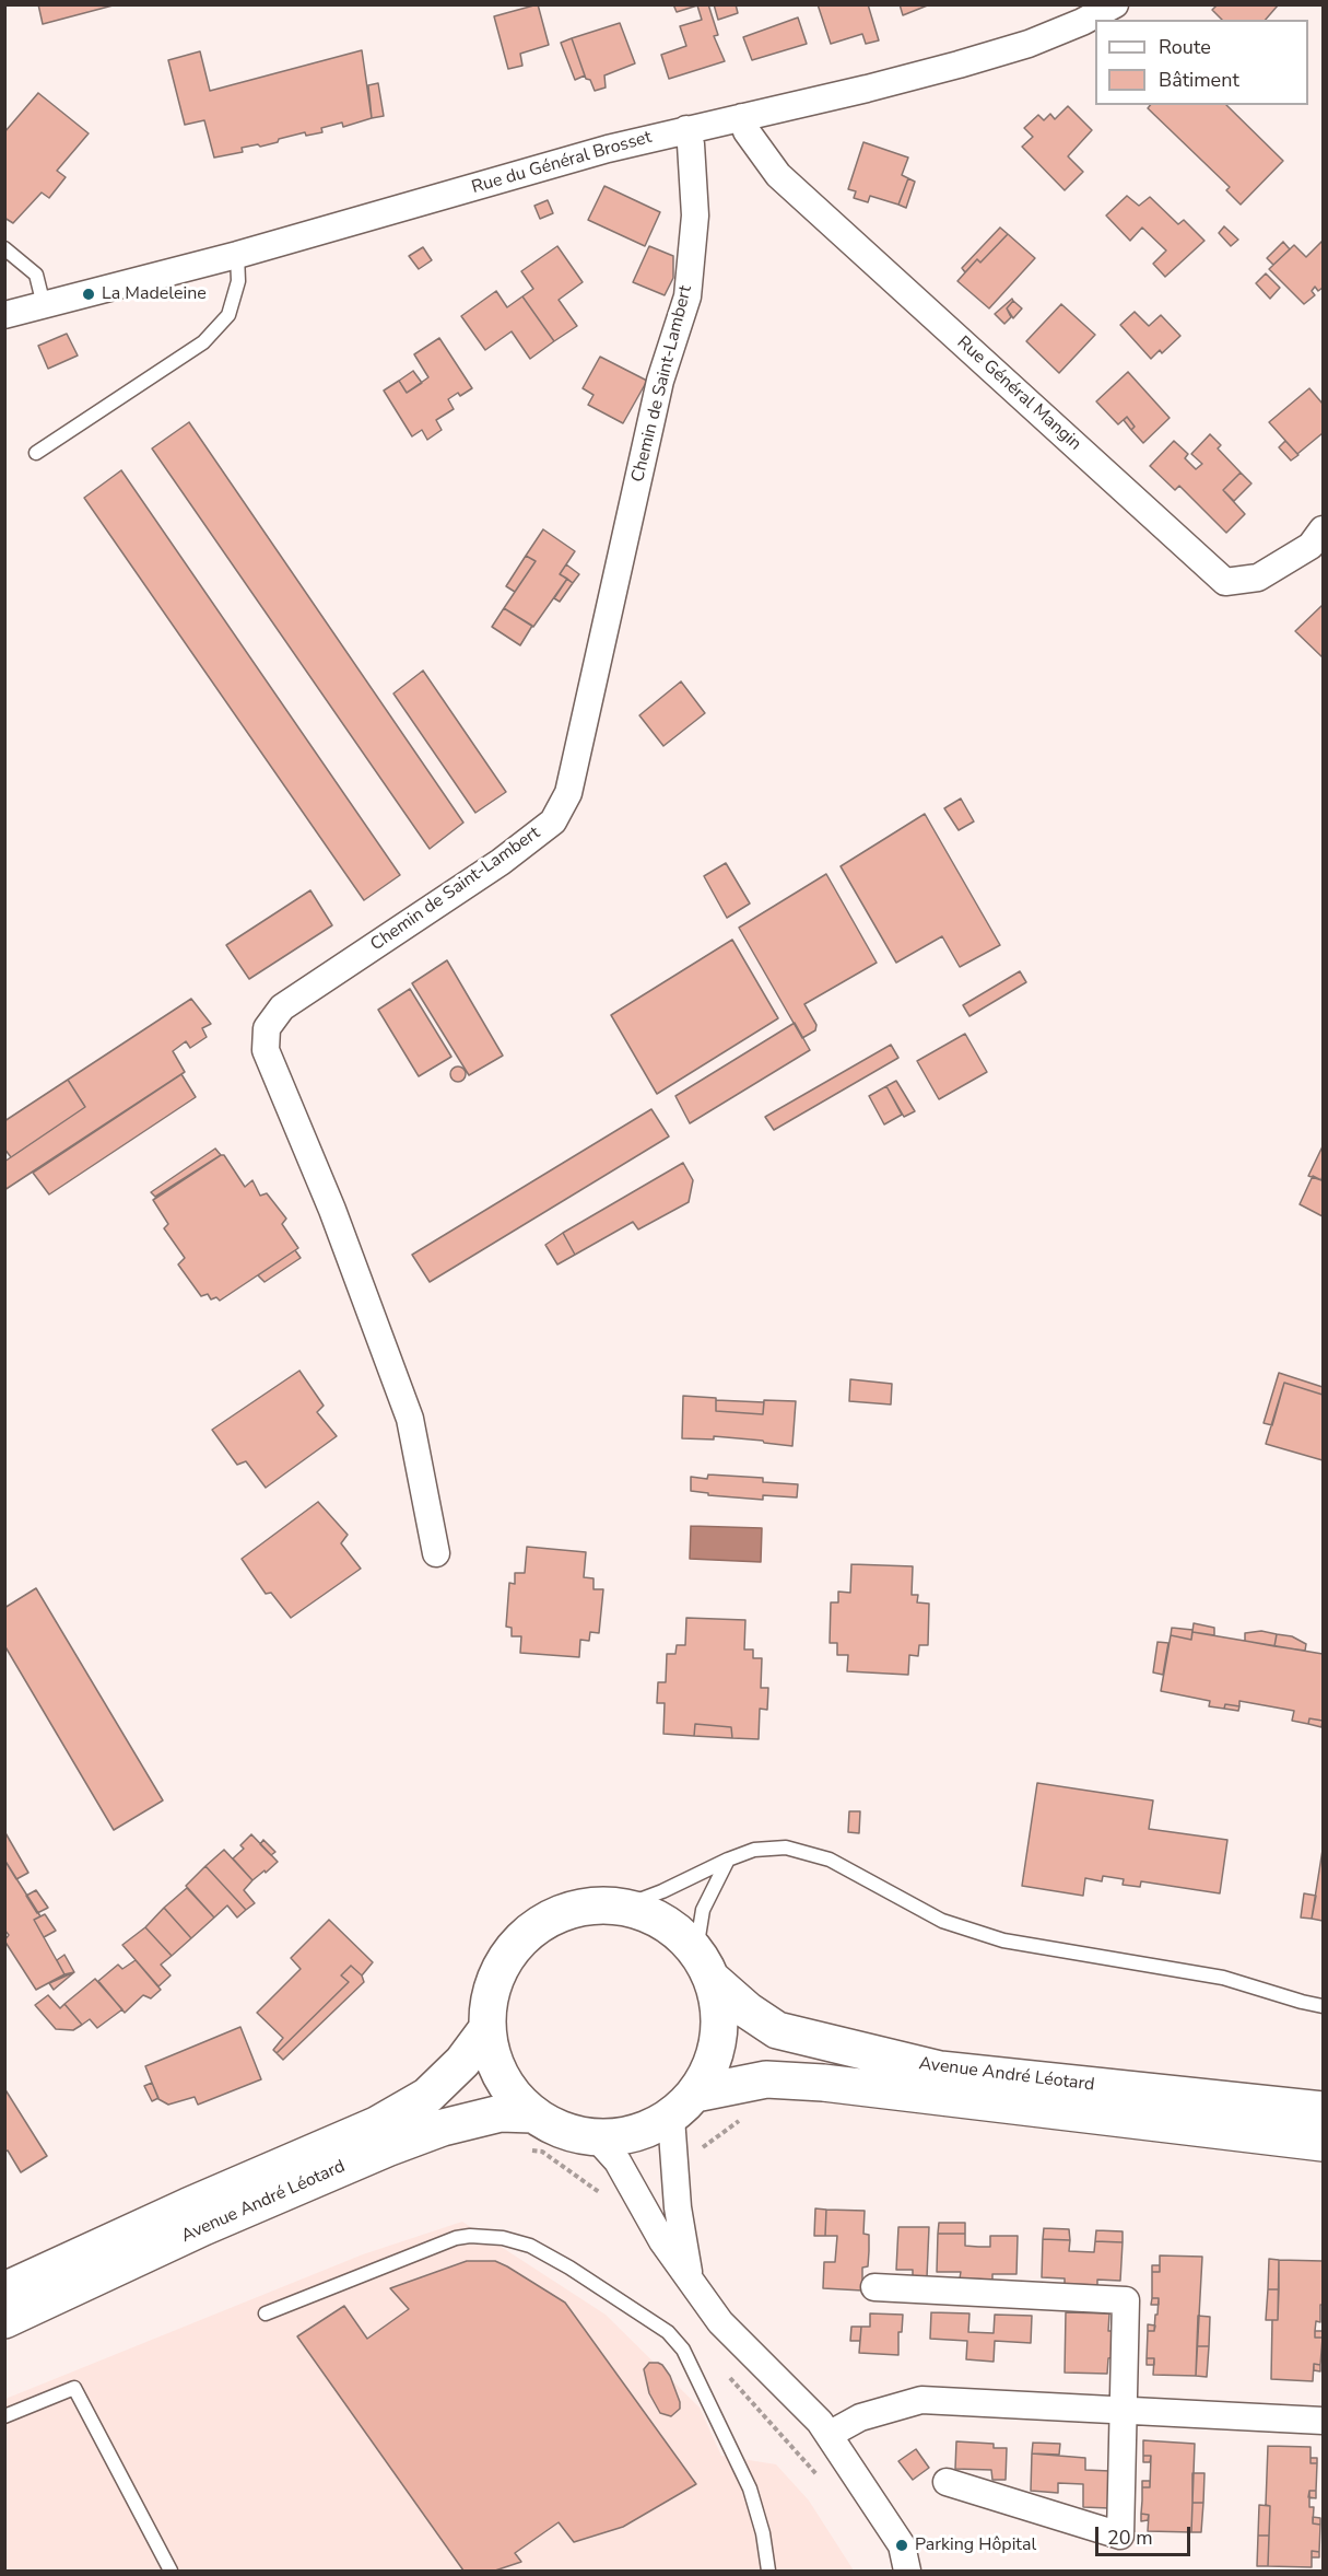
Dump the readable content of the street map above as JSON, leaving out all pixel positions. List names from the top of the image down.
{
  "streets": {
    "main road": ["Avenue André Léotard"],
    "street": ["Rue du Général Brosset", "Chemin de Saint-Lambert", "Rue Général Mangin"]
  },
  "crossings": [
    ["Rue du Général Brosset", "Chemin de Saint-Lambert"],
    ["Rue du Général Brosset", "Rue Général Mangin"]
  ],
  "places": ["La Madeleine", "Parking Hôpital"],
  "legend": ["Route", "Bâtiment"],
  "scale_bar": "20 m"
}
